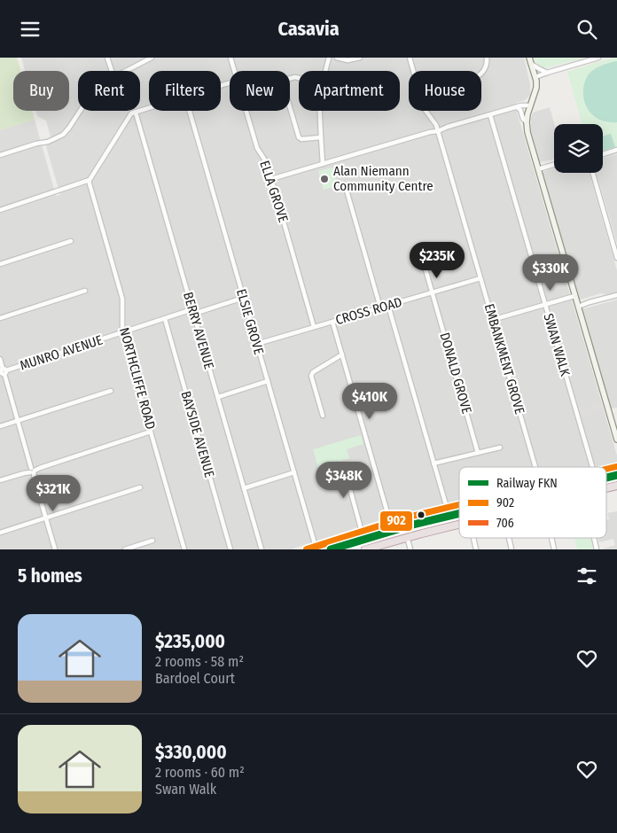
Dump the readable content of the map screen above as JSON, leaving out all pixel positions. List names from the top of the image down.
{
  "streets": {
    "street": [
      "ELLA GROVE",
      "CROSS ROAD",
      "ELSIE GROVE",
      "BERRY AVENUE",
      "SWAN WALK",
      "MUNRO AVENUE",
      "EMBANKMENT GROVE",
      "DONALD GROVE",
      "NORTHCLIFFE ROAD",
      "BAYSIDE AVENUE"
    ]
  },
  "crossings": [
    ["ELLA GROVE", "CROSS ROAD"],
    ["CROSS ROAD", "ELSIE GROVE"],
    ["CROSS ROAD", "EMBANKMENT GROVE"],
    ["CROSS ROAD", "DONALD GROVE"],
    ["ELSIE GROVE", "MUNRO AVENUE"],
    ["BERRY AVENUE", "MUNRO AVENUE"],
    ["MUNRO AVENUE", "NORTHCLIFFE ROAD"],
    ["MUNRO AVENUE", "BAYSIDE AVENUE"]
  ],
  "places": ["Alan Niemann Community Centre"],
  "lines": ["transit line 902", "rail line FKN", "transit line 706"],
  "legend": ["Railway FKN", "902", "706"],
  "page": {
    "header": "Casavia",
    "chip": [
      "Buy",
      "Rent",
      "Filters",
      "New",
      "Apartment",
      "House"
    ],
    "price": [
      "$235K",
      "$330K",
      "$410K",
      "$348K",
      "$321K"
    ],
    "heading": "5 homes",
    "list": [
      {
        "name": "$235,000",
        "note": "2 rooms · 58 m² · Bardoel Court"
      },
      {
        "name": "$330,000",
        "note": "2 rooms · 60 m² · Swan Walk"
      }
    ]
  }
}
